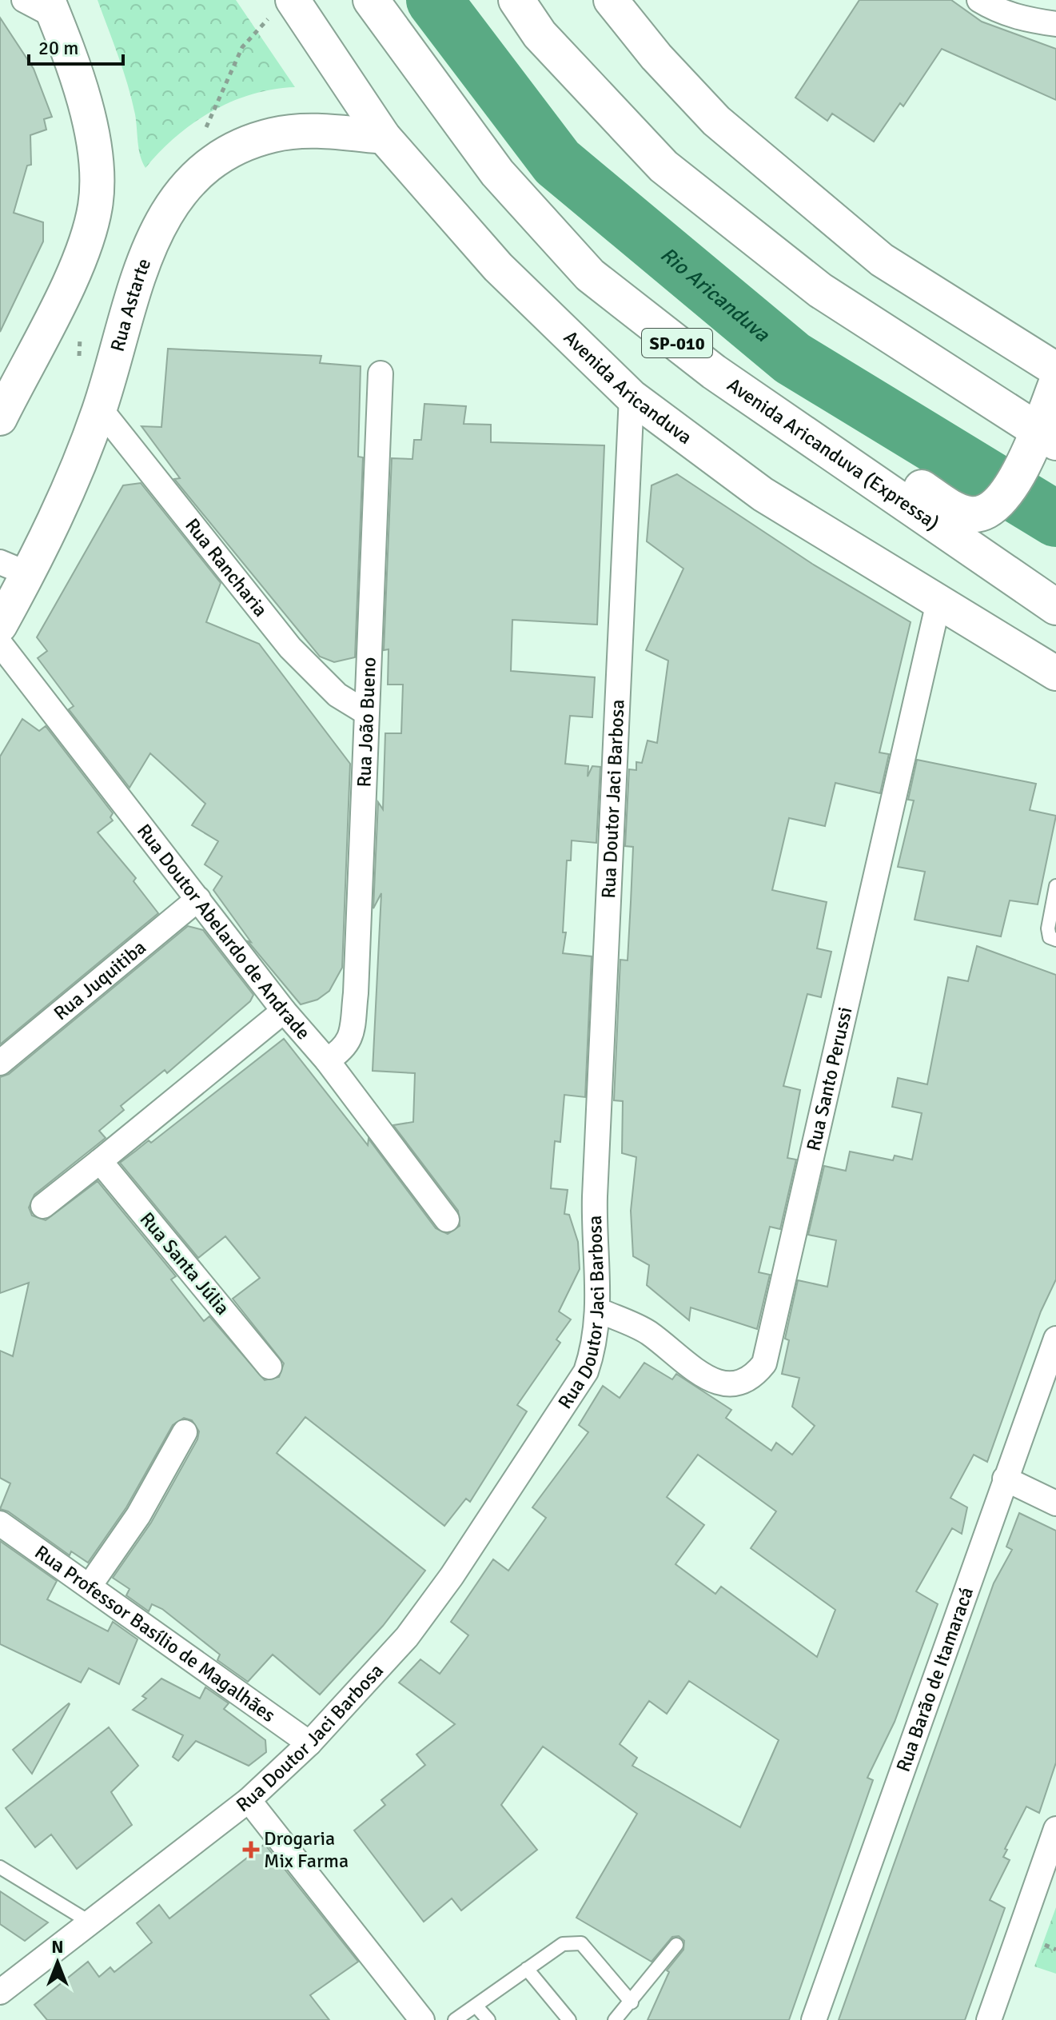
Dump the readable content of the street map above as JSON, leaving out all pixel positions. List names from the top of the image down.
{
  "streets": {
    "highway": ["SP-010", "Avenida Aricanduva (Expressa)"],
    "main road": ["Rua Astarte", "Avenida Aricanduva"],
    "street": [
      "Rua Rancharia",
      "Rua João Bueno",
      "Rua Doutor Jaci Barbosa",
      "Rua Doutor Abelardo de Andrade",
      "Rua Juquitiba",
      "Rua Santo Perussi",
      "Rua Santa Júlia",
      "Rua Professor Basílio de Magalhães",
      "Rua Barão de Itamaracá"
    ]
  },
  "crossings": [
    ["Rua Astarte", "Avenida Aricanduva"],
    ["Rua Astarte", "Rua Rancharia"],
    ["Avenida Aricanduva", "Rua Doutor Jaci Barbosa"],
    ["Avenida Aricanduva", "Rua Santo Perussi"],
    ["Rua Rancharia", "Rua João Bueno"],
    ["Rua João Bueno", "Rua Doutor Abelardo de Andrade"],
    ["Rua Doutor Jaci Barbosa", "Rua Santo Perussi"],
    ["Rua Doutor Jaci Barbosa", "Rua Professor Basílio de Magalhães"],
    ["Rua Doutor Abelardo de Andrade", "Rua Juquitiba"]
  ],
  "water": ["Rio Aricanduva"],
  "places": {
    "health": ["Drogaria Mix Farma"]
  },
  "scale_bar": "20 m",
  "north": "top"
}
